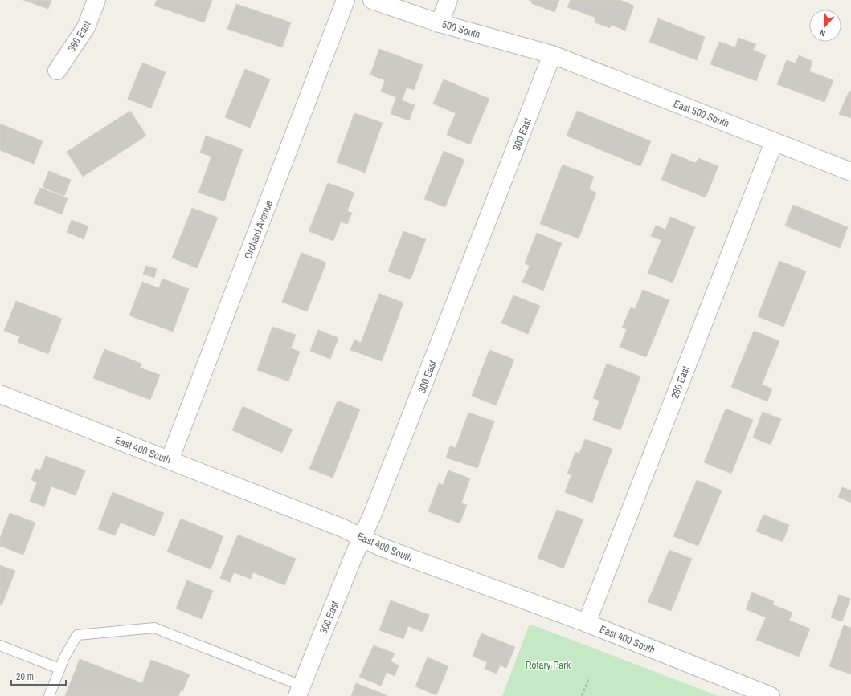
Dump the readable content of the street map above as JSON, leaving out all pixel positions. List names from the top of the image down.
{
  "streets": {
    "street": [
      "500 South",
      "380 East",
      "East 500 South",
      "300 East",
      "Orchard Avenue",
      "260 East",
      "East 400 South"
    ]
  },
  "crossings": [
    ["500 South", "East 500 South"],
    ["500 South", "300 East"],
    ["East 500 South", "300 East"],
    ["East 500 South", "260 East"],
    ["300 East", "East 400 South"],
    ["Orchard Avenue", "East 400 South"],
    ["260 East", "East 400 South"]
  ],
  "parks": ["Rotary Park"],
  "scale_bar": "20 m",
  "north": "bottom"
}
